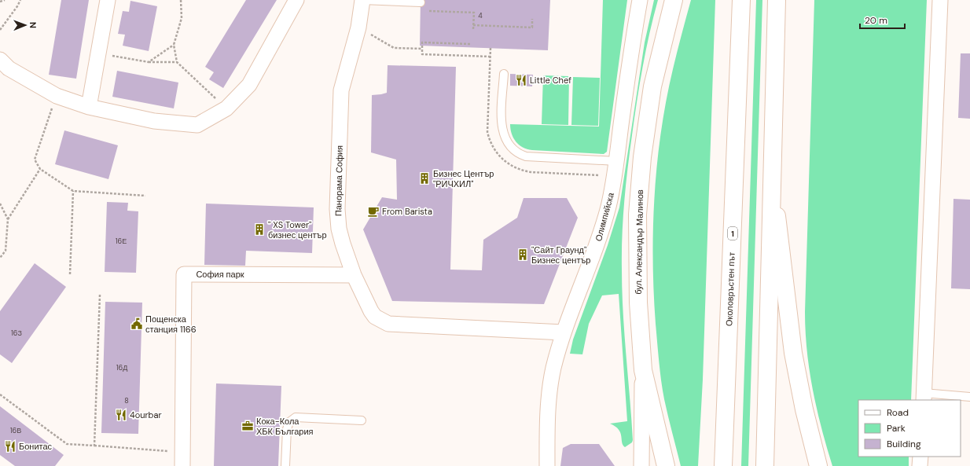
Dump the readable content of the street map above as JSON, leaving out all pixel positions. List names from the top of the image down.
{
  "streets": {
    "main road": ["1", "бул. Александър Малинов", "Околовръстен път"],
    "street": ["Панорама София", "Олимпийска", "София парк"]
  },
  "crossings": [
    ["Панорама София", "Олимпийска"],
    ["Панорама София", "София парк"]
  ],
  "places": {
    "restaurant": ["Little Chef", "4ourbar", "Бонитас"],
    "building": ["Бизнес Център \"РИЧХИЛ\"", "\" XS Tower\" бизнес център", "\"Сайт Граунд\" Бизнес център"],
    "cafe": ["From Barista"],
    "public building": ["Пощенска станция 1166"],
    "office": ["Кока-Кола ХБК България"]
  },
  "house_numbers": [
    "4",
    "16Е",
    "16З",
    "16Д",
    "8",
    "16В"
  ],
  "legend": ["Road", "Park", "Building"],
  "scale_bar": "20 m",
  "north": "right"
}
